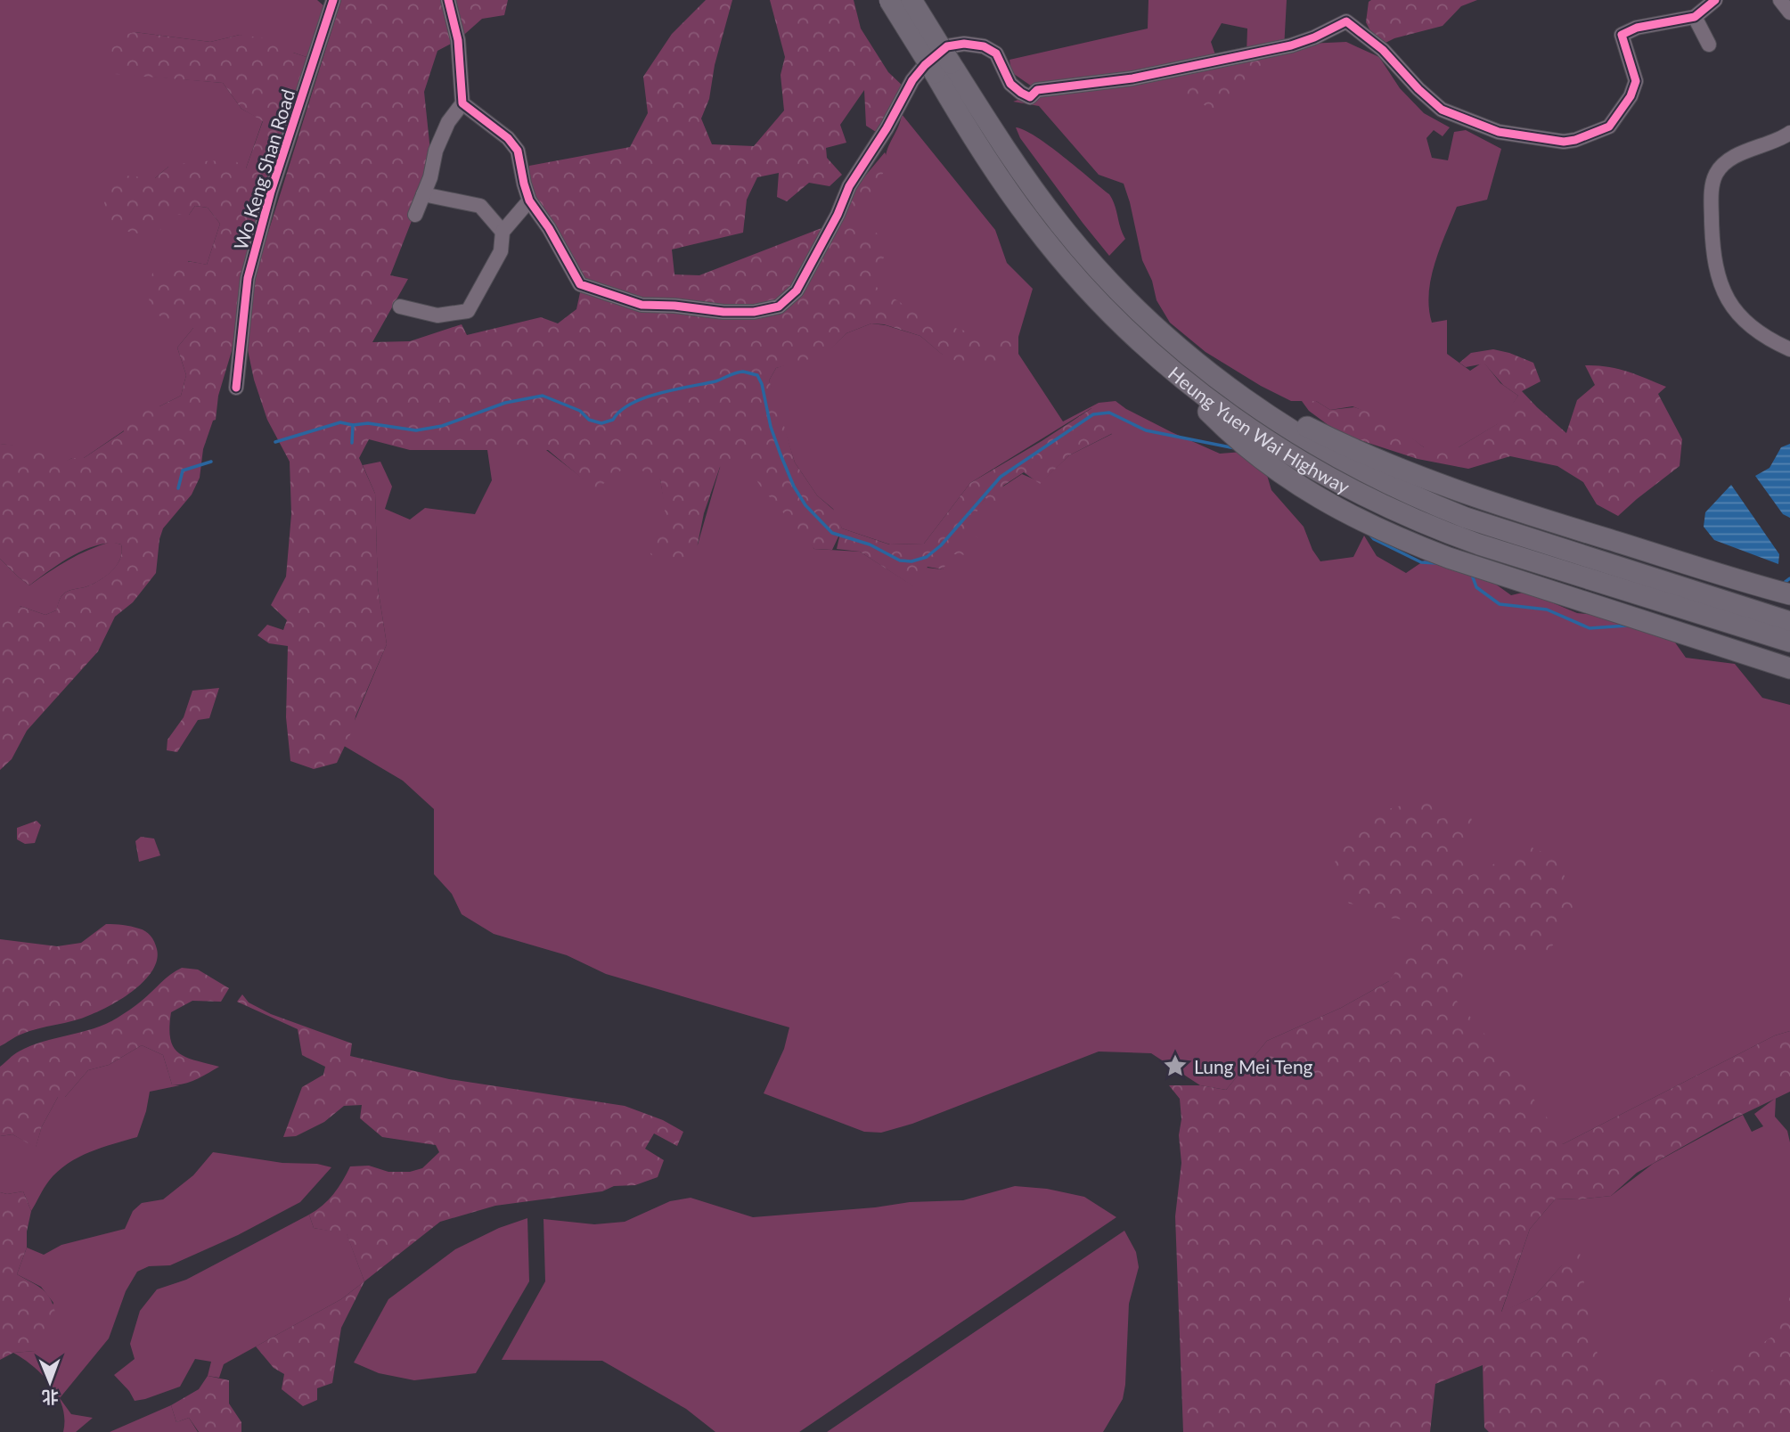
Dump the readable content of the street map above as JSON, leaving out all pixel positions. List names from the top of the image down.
{
  "streets": {
    "highway": ["Heung Yuen Wai Highway"],
    "street": ["Wo Keng Shan Road"]
  },
  "places": {
    "place": ["Lung Mei Teng"]
  },
  "north": "bottom"
}
